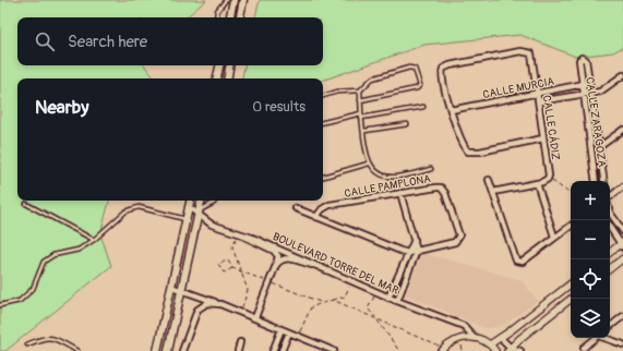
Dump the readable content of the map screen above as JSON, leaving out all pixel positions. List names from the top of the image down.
{
  "streets": {
    "street": [
      "CALLE MURCIA",
      "CALLE ZARAGOZA",
      "CALLE CÁDIZ",
      "CALLE PAMPLONA",
      "BOULEVARD TORRE DEL MAR"
    ]
  },
  "crossings": [
    ["CALLE MURCIA", "CALLE ZARAGOZA"],
    ["CALLE MURCIA", "CALLE CÁDIZ"]
  ],
  "page": {
    "search": "Search here",
    "heading": ["Nearby", "0 results"],
    "map_buttons": ["+", "−"]
  }
}
